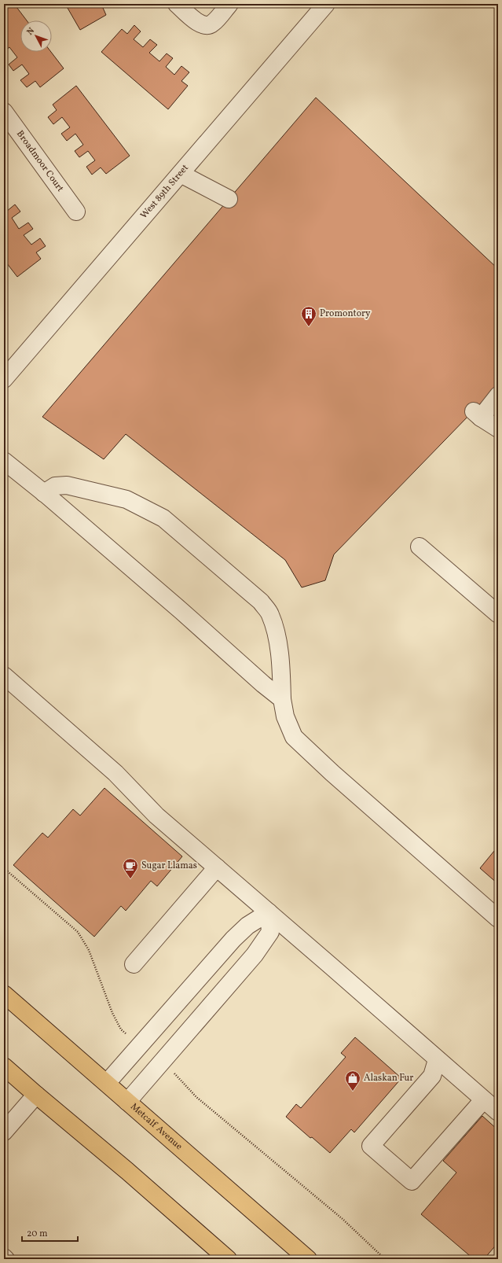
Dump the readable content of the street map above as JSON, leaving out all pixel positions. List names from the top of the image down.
{
  "streets": {
    "main road": ["Metcalf Avenue"],
    "street": ["Broadmoor Court", "West 89th Street"]
  },
  "places": {
    "building": ["Promontory"],
    "cafe": ["Sugar Llamas"],
    "shop": ["Alaskan Fur"]
  },
  "scale_bar": "20 m",
  "north": "top left"
}
